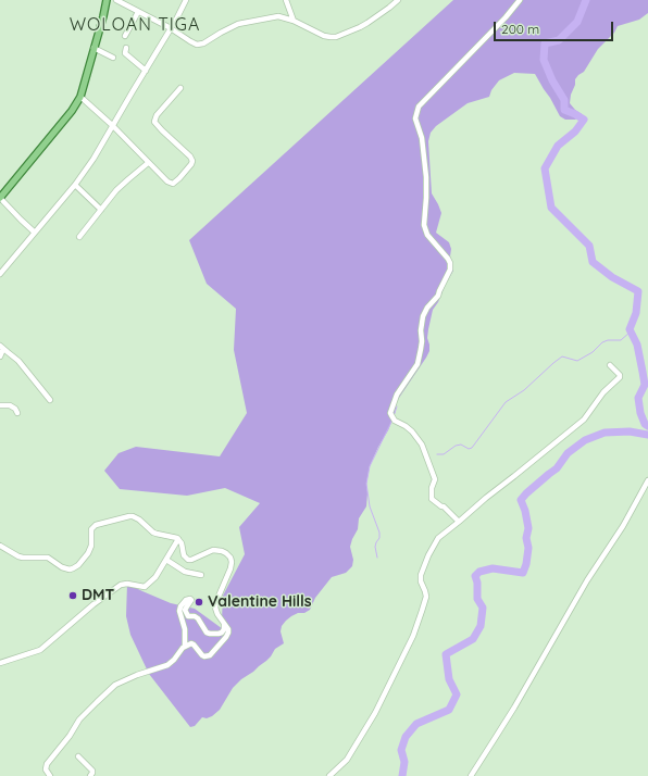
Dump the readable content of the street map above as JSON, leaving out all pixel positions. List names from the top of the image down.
{
  "districts": ["WOLOAN TIGA"],
  "places": ["DMT", "Valentine Hills"],
  "scale_bar": "200 m"
}
